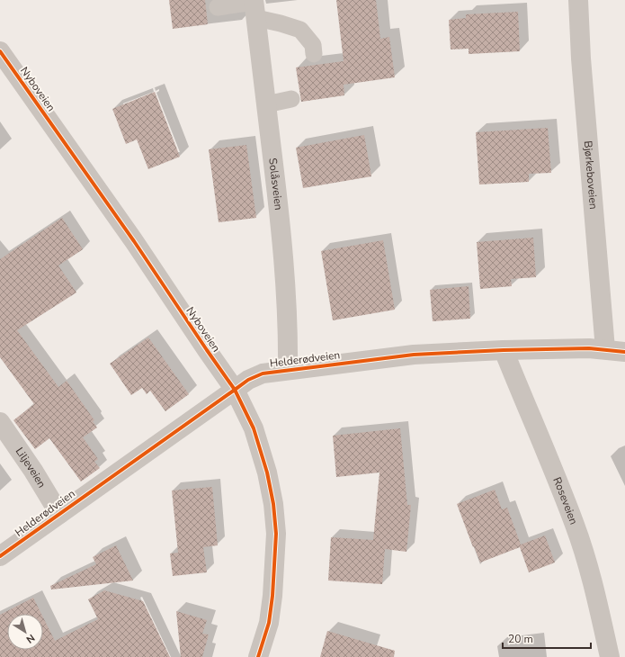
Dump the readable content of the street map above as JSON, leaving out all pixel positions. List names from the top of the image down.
{
  "streets": {
    "street": [
      "Nyboveien",
      "Bjørkeboveien",
      "Solåsveien",
      "Helderødveien",
      "Liljeveien",
      "Roseveien"
    ]
  },
  "crossings": [
    ["Nyboveien", "Helderødveien"],
    ["Bjørkeboveien", "Helderødveien"],
    ["Solåsveien", "Helderødveien"],
    ["Helderødveien", "Liljeveien"],
    ["Helderødveien", "Roseveien"]
  ],
  "scale_bar": "20 m",
  "north": "bottom right"
}
